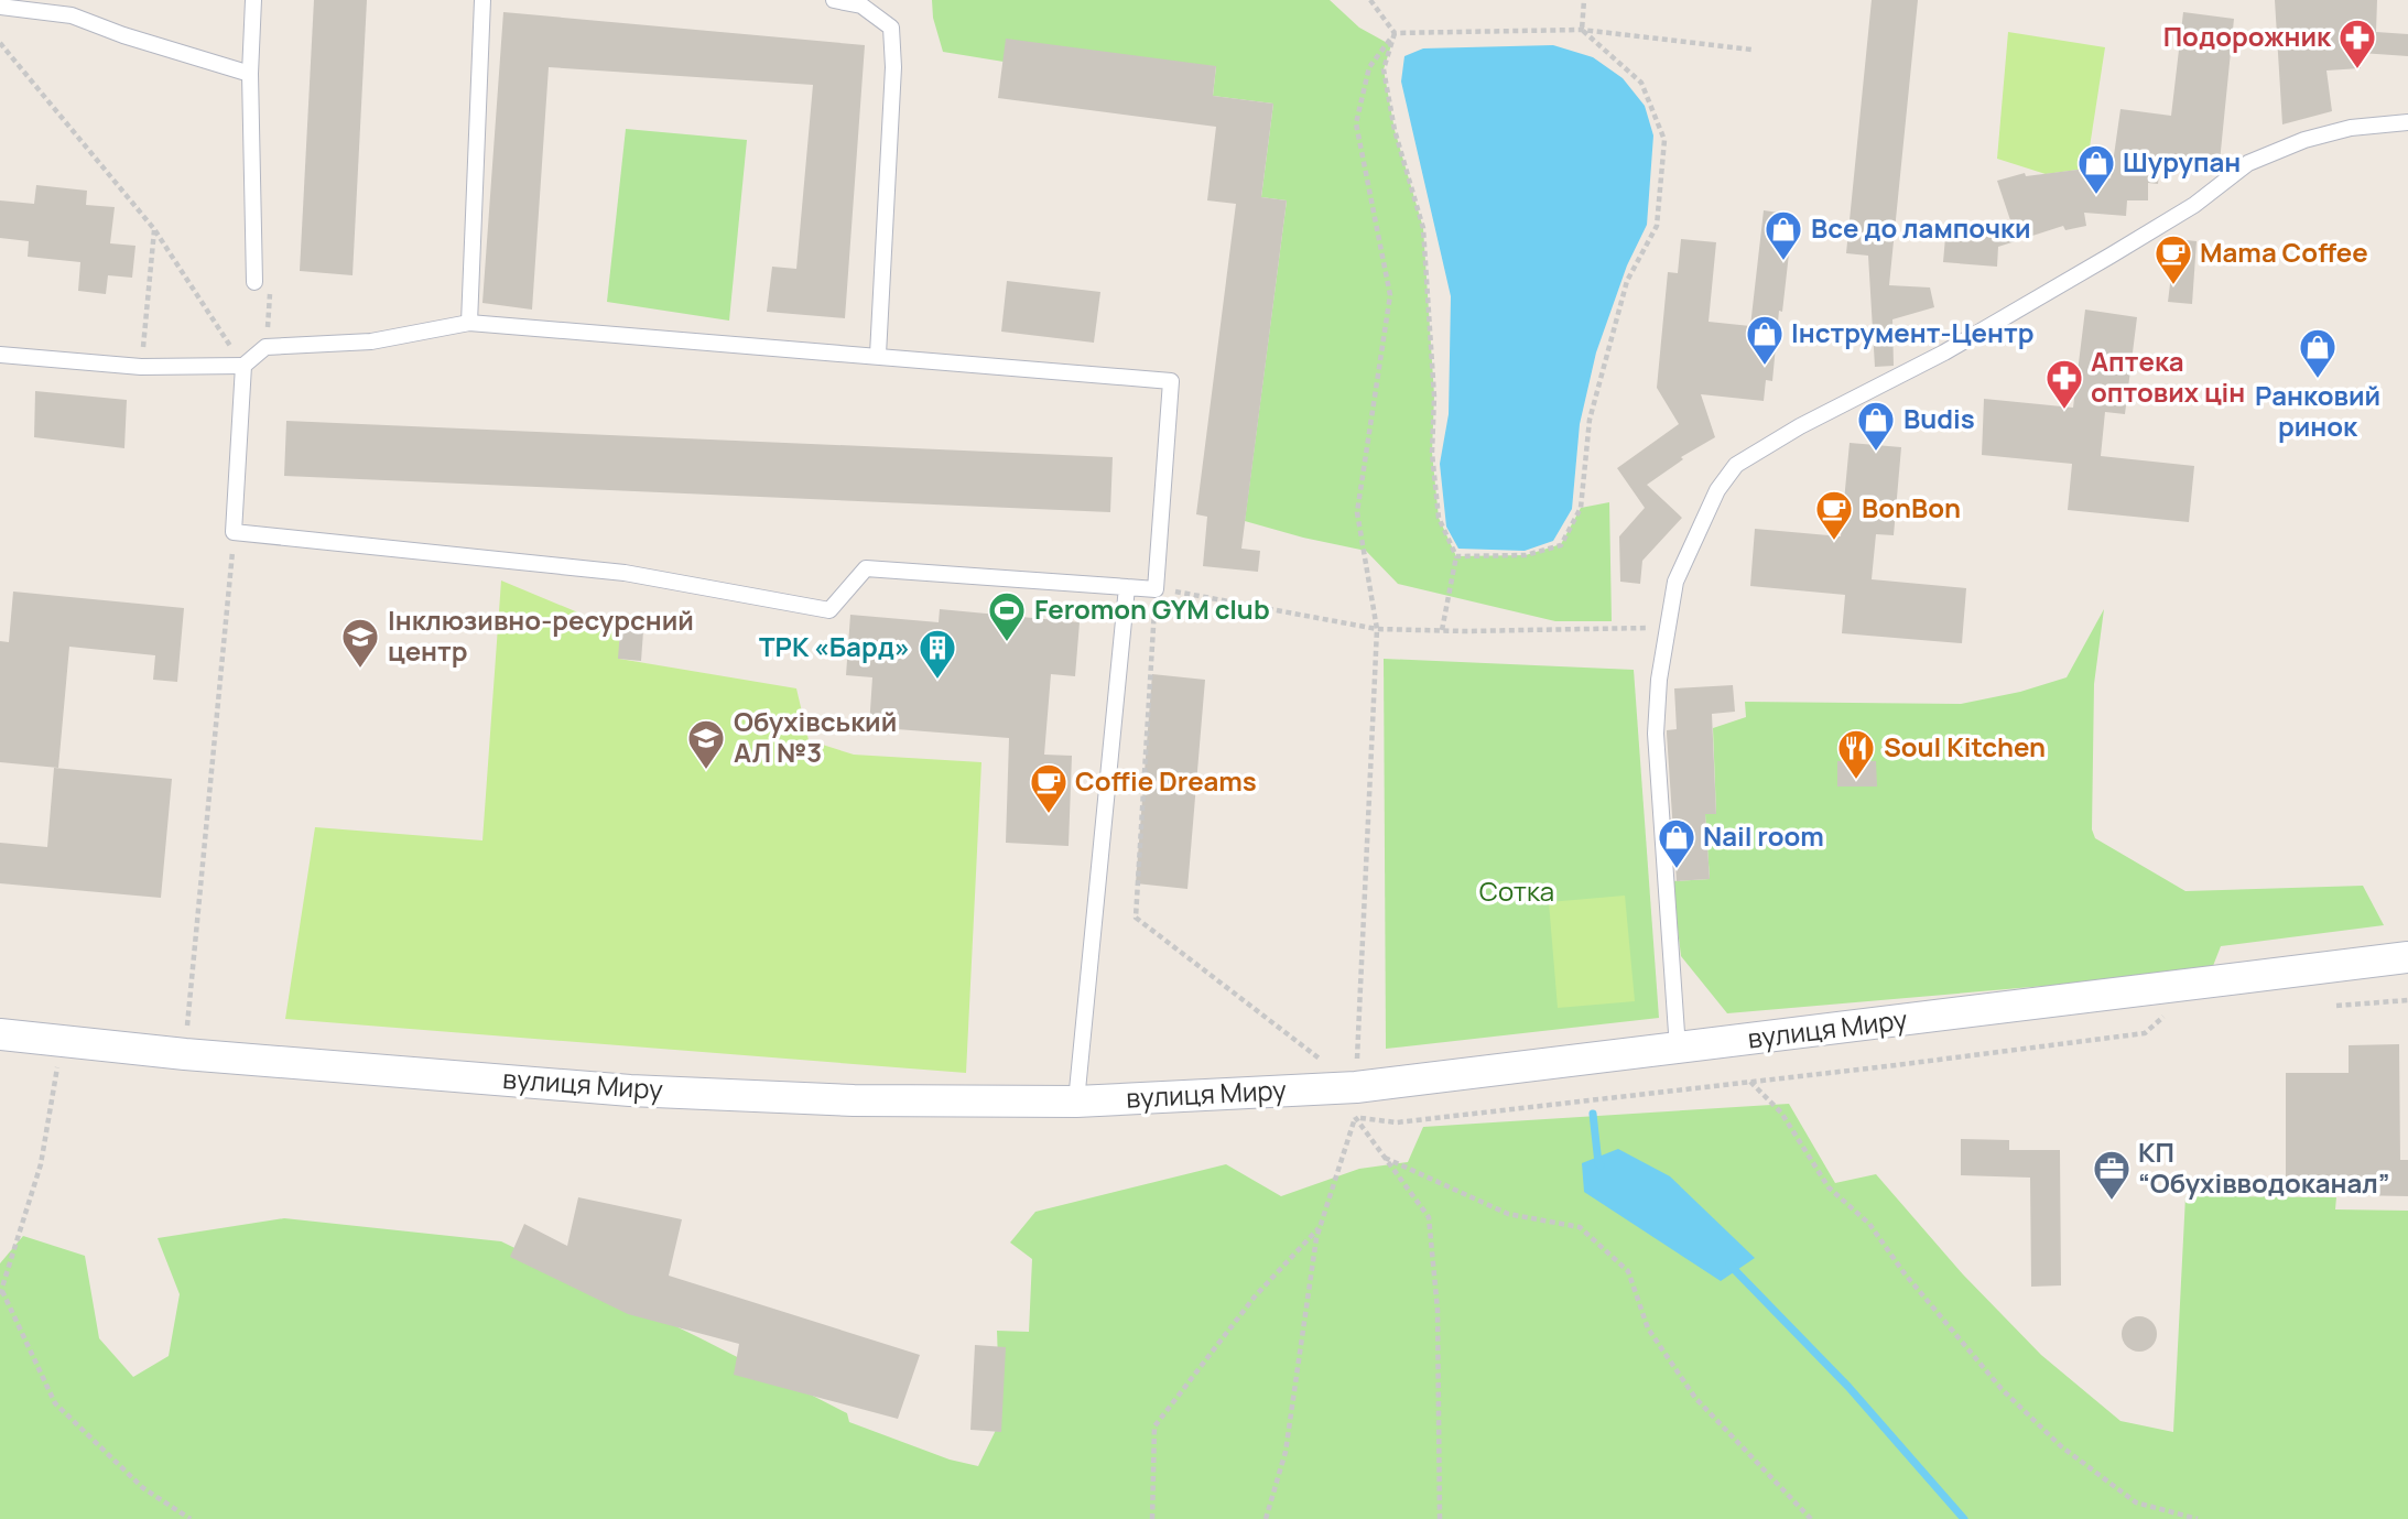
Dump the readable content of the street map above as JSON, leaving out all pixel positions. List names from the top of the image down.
{
  "streets": {
    "street": ["вулиця Миру"]
  },
  "parks": ["Сотка"],
  "places": {
    "pharmacy": ["Подорожник", "Аптека оптових цін"],
    "shop": [
      "Шурупан",
      "Все до лампочки",
      "Інструмент-Центр",
      "Ранковий ринок",
      "Budis",
      "Nail room"
    ],
    "cafe": ["Mama Coffee", "BonBon", "Coffie Dreams"],
    "sports": ["Feromon GYM club"],
    "school or university": ["Інклюзивно-ресурсний центр", "Обухівський АЛ №3"],
    "building": ["ТРК «Бард»"],
    "restaurant": ["Soul Kitchen"],
    "office": ["КП “Обухівводоканал”"]
  }
}
